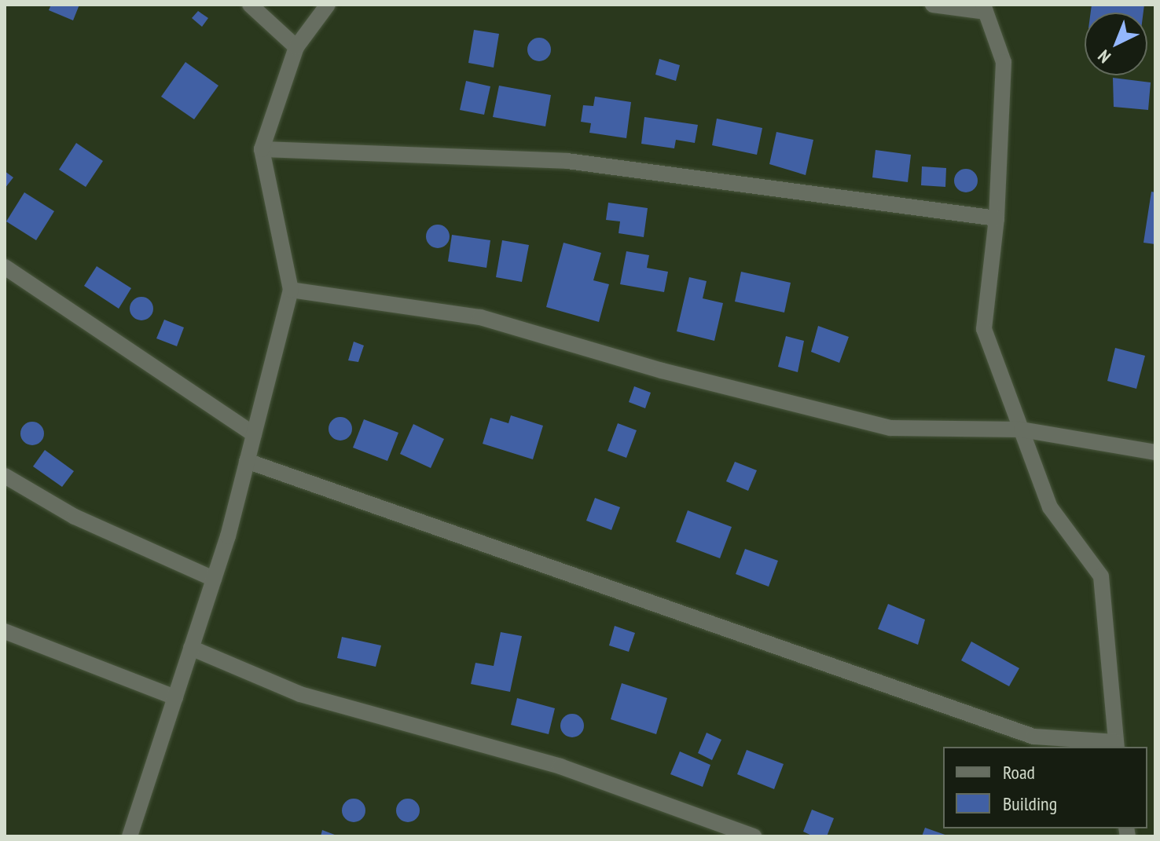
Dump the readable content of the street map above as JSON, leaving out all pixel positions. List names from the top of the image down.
{
  "legend": ["Road", "Building"],
  "north": "bottom left"
}
